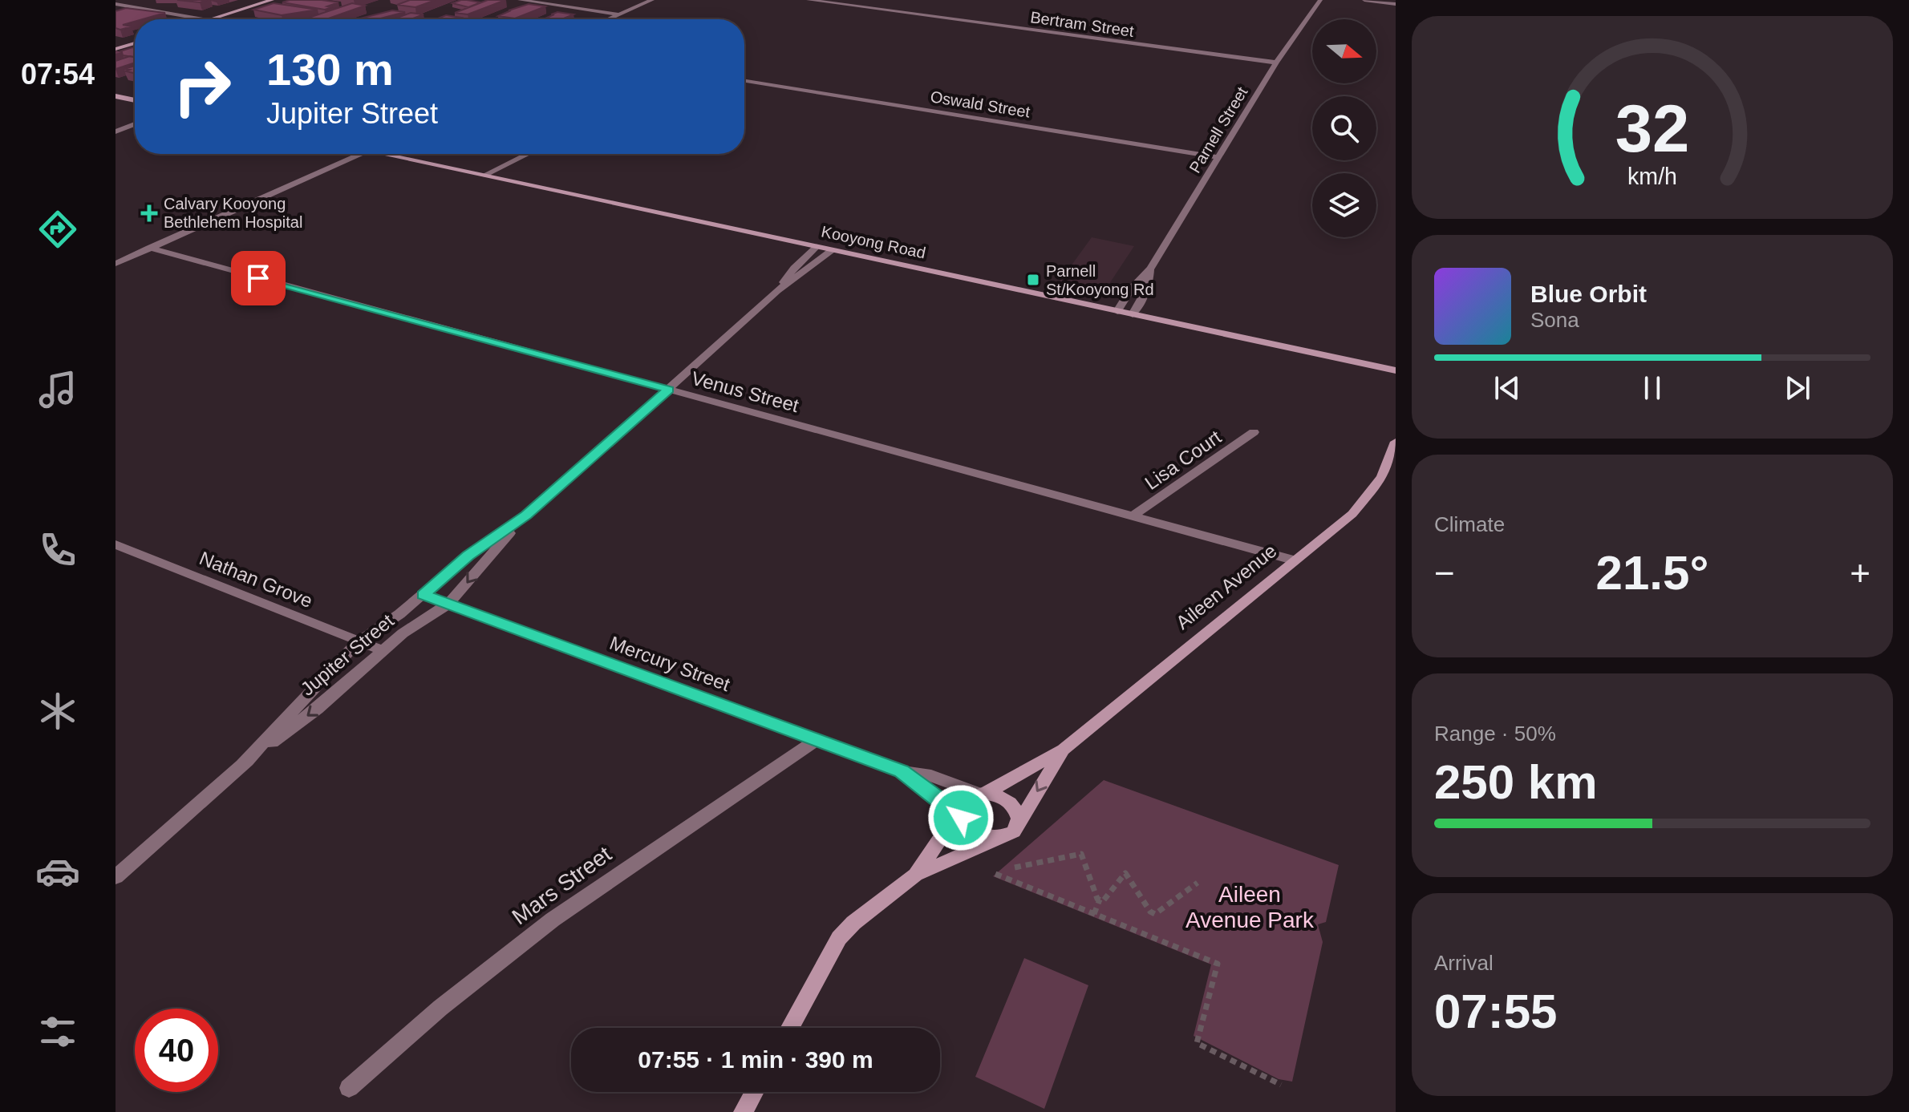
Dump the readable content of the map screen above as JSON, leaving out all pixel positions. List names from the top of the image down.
{
  "streets": {
    "street": [
      "Bertram Street",
      "Oswald Street",
      "Parnell Street",
      "Kooyong Road",
      "Venus Street",
      "Lisa Court",
      "Nathan Grove",
      "Aileen Avenue",
      "Jupiter Street",
      "Mercury Street",
      "Mars Street"
    ]
  },
  "crossings": [
    ["Bertram Street", "Parnell Street"],
    ["Oswald Street", "Parnell Street"],
    ["Parnell Street", "Kooyong Road"],
    ["Kooyong Road", "Jupiter Street"],
    ["Venus Street", "Lisa Court"],
    ["Venus Street", "Aileen Avenue"],
    ["Venus Street", "Jupiter Street"],
    ["Nathan Grove", "Jupiter Street"],
    ["Aileen Avenue", "Mercury Street"],
    ["Jupiter Street", "Mercury Street"],
    ["Mercury Street", "Mars Street"]
  ],
  "parks": ["Aileen Avenue Park"],
  "places": {
    "health": ["Calvary Kooyong Bethlehem Hospital"],
    "transit": ["Parnell St/Kooyong Rd"]
  },
  "north": "right",
  "page": {
    "tabs": "07:54",
    "turn": ["130 m", "Jupiter Street"],
    "song": ["Blue Orbit", "Sona"],
    "tile": [
      "Climate",
      ["Range · 50%", "250 km"],
      ["Arrival", "07:55"]
    ],
    "heat": ["−", "21.5°", "+"],
    "limit": "40",
    "trip": "07:55 · 1 min · 390 m",
    "gauge": ["32", "km/h"]
  }
}
